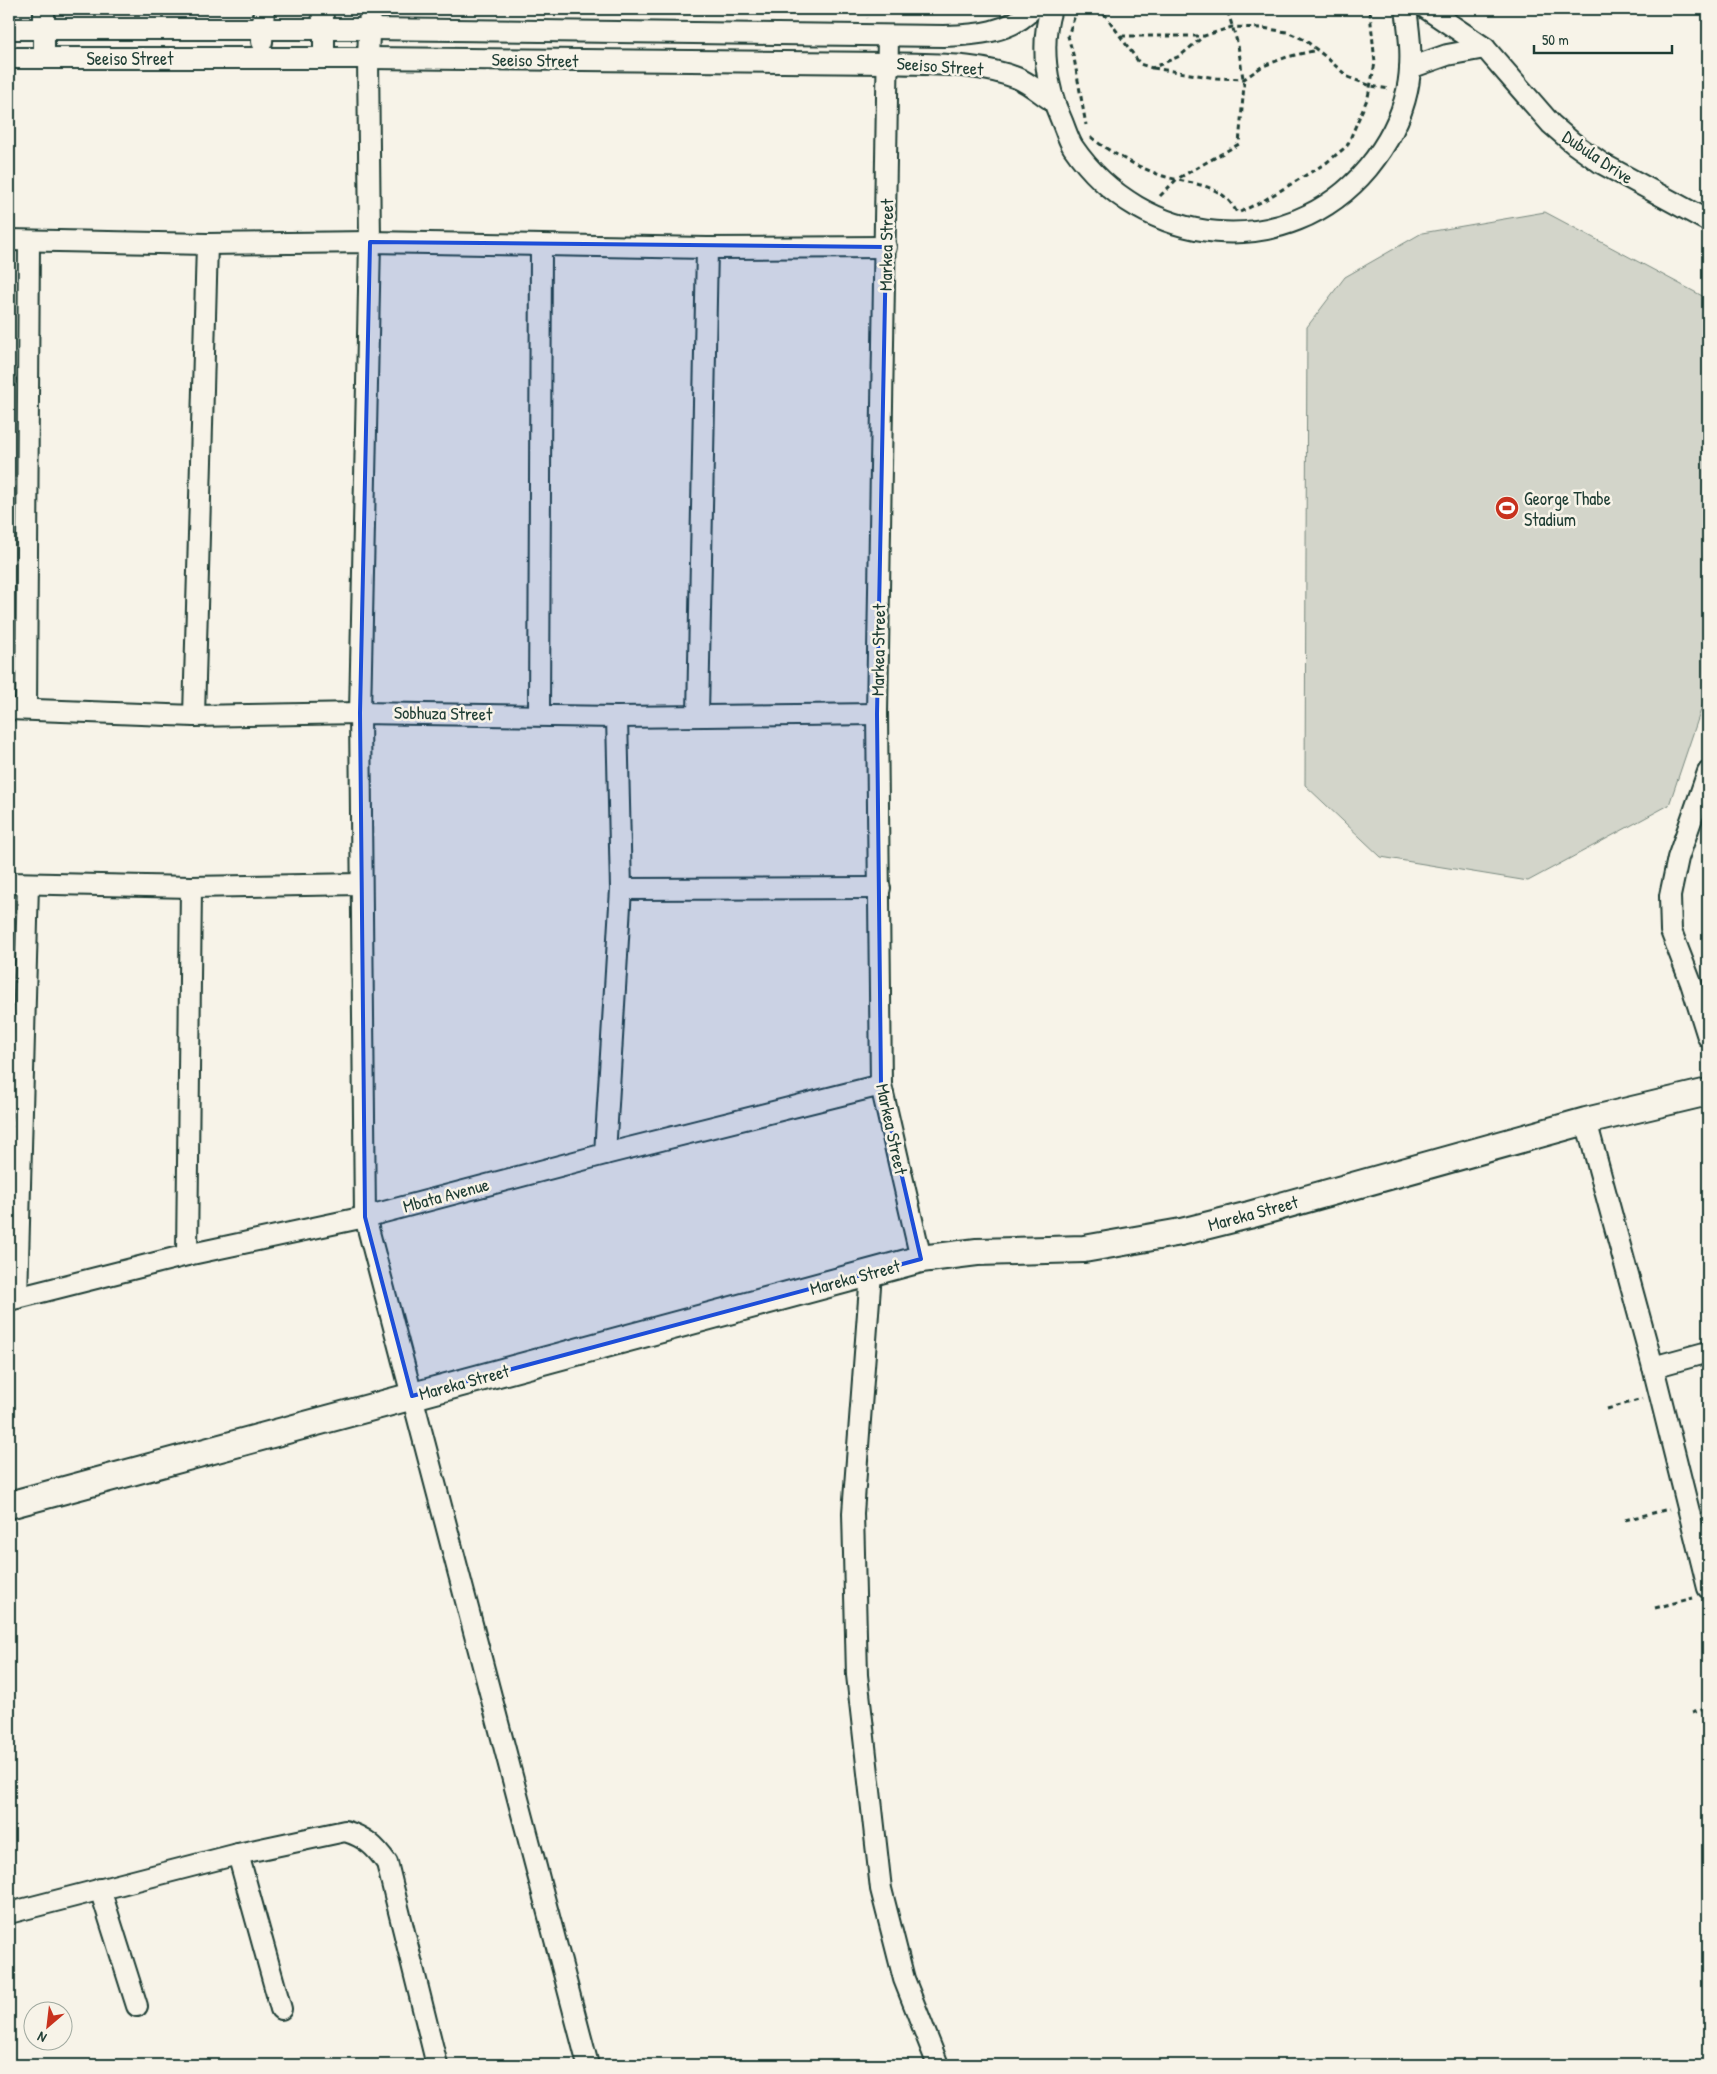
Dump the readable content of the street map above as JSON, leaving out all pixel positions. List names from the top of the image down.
{
  "streets": {
    "main road": ["Mareka Street"],
    "street": [
      "Seeiso Street",
      "Dubula Drive",
      "Markea Street",
      "Sobhuza Street",
      "Mbata Avenue"
    ]
  },
  "crossings": [
    ["Seeiso Street", "Markea Street"],
    ["Markea Street", "Sobhuza Street"],
    ["Markea Street", "Mbata Avenue"],
    ["Markea Street", "Mareka Street"]
  ],
  "places": {
    "sports": ["George Thabe Stadium"]
  },
  "scale_bar": "50 m",
  "north": "bottom left"
}
